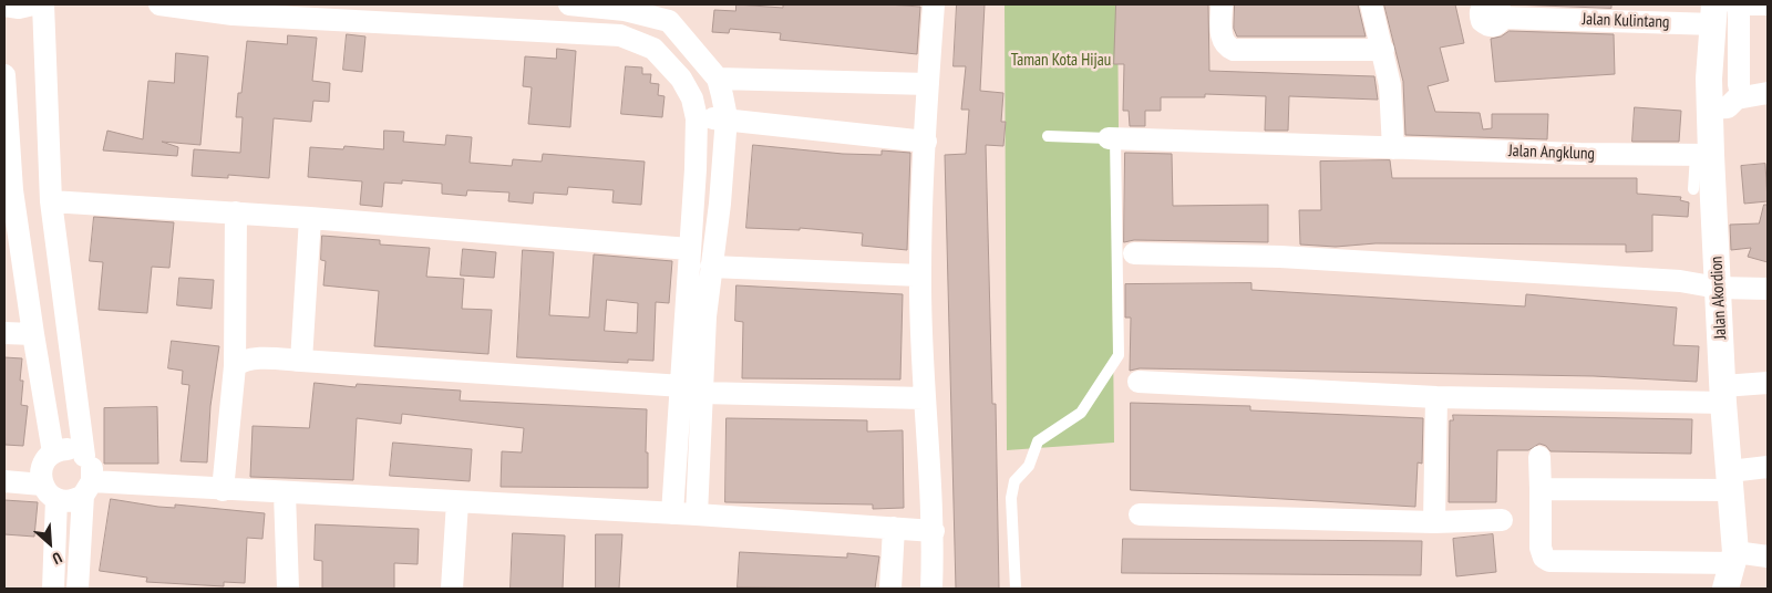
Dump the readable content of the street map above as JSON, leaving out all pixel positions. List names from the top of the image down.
{
  "streets": {
    "street": ["Jalan Kulintang", "Jalan Angklung", "Jalan Akordion"]
  },
  "crossings": [
    ["Jalan Kulintang", "Jalan Akordion"],
    ["Jalan Angklung", "Jalan Akordion"]
  ],
  "parks": ["Taman Kota Hijau"],
  "north": "bottom right"
}
